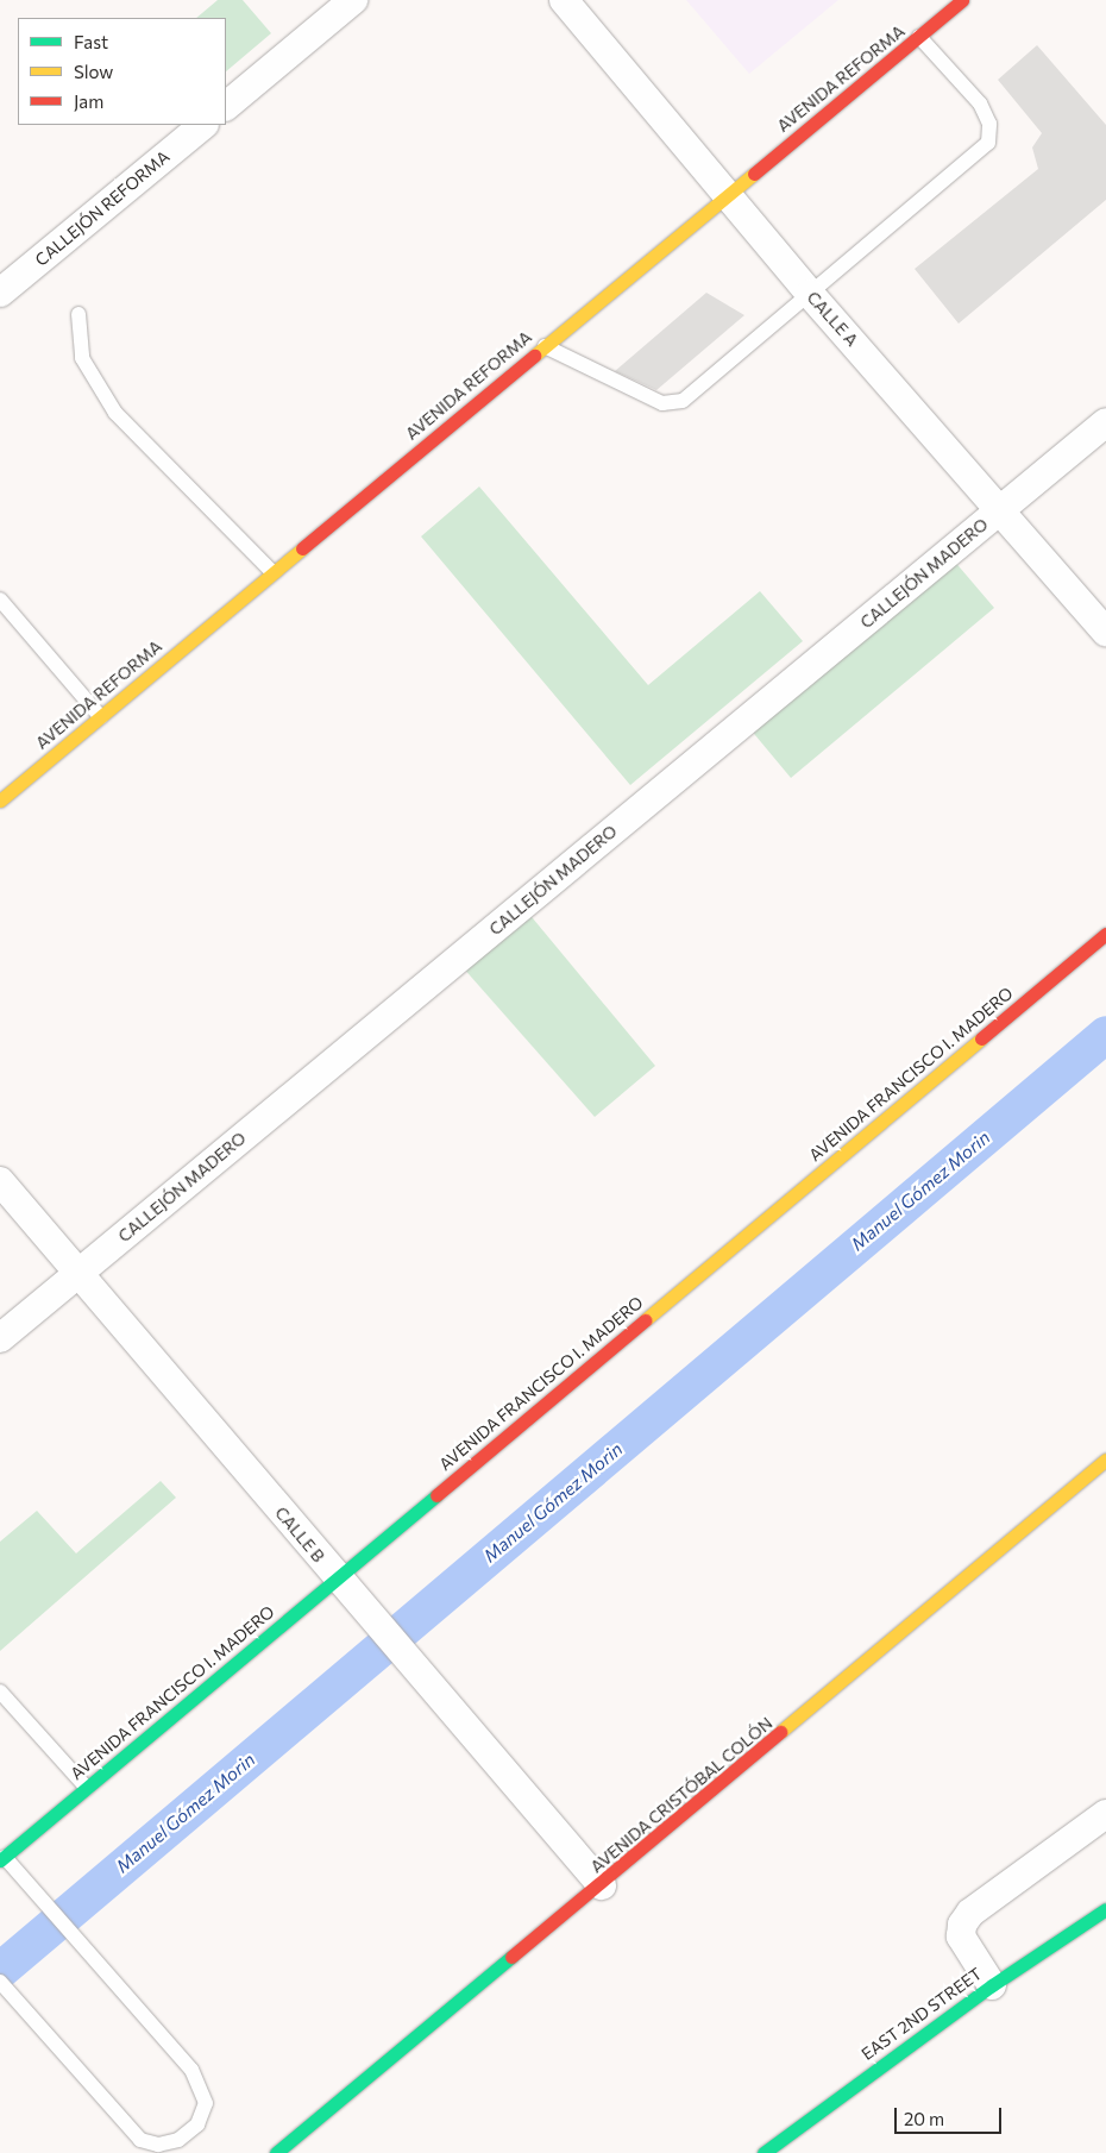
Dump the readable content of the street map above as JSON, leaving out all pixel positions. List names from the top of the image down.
{
  "streets": {
    "main road": [
      "AVENIDA REFORMA",
      "AVENIDA FRANCISCO I. MADERO",
      "AVENIDA CRISTÓBAL COLÓN",
      "EAST 2ND STREET"
    ],
    "street": [
      "CALLEJÓN REFORMA",
      "CALLE A",
      "CALLEJÓN MADERO",
      "CALLE B"
    ]
  },
  "crossings": [
    ["AVENIDA REFORMA", "CALLE A"],
    ["CALLE A", "CALLEJÓN MADERO"],
    ["CALLEJÓN MADERO", "CALLE B"],
    ["AVENIDA FRANCISCO I. MADERO", "CALLE B"],
    ["CALLE B", "AVENIDA CRISTÓBAL COLÓN"]
  ],
  "water": ["Manuel Gómez Morin"],
  "legend": ["Fast", "Slow", "Jam"],
  "scale_bar": "20 m"
}
